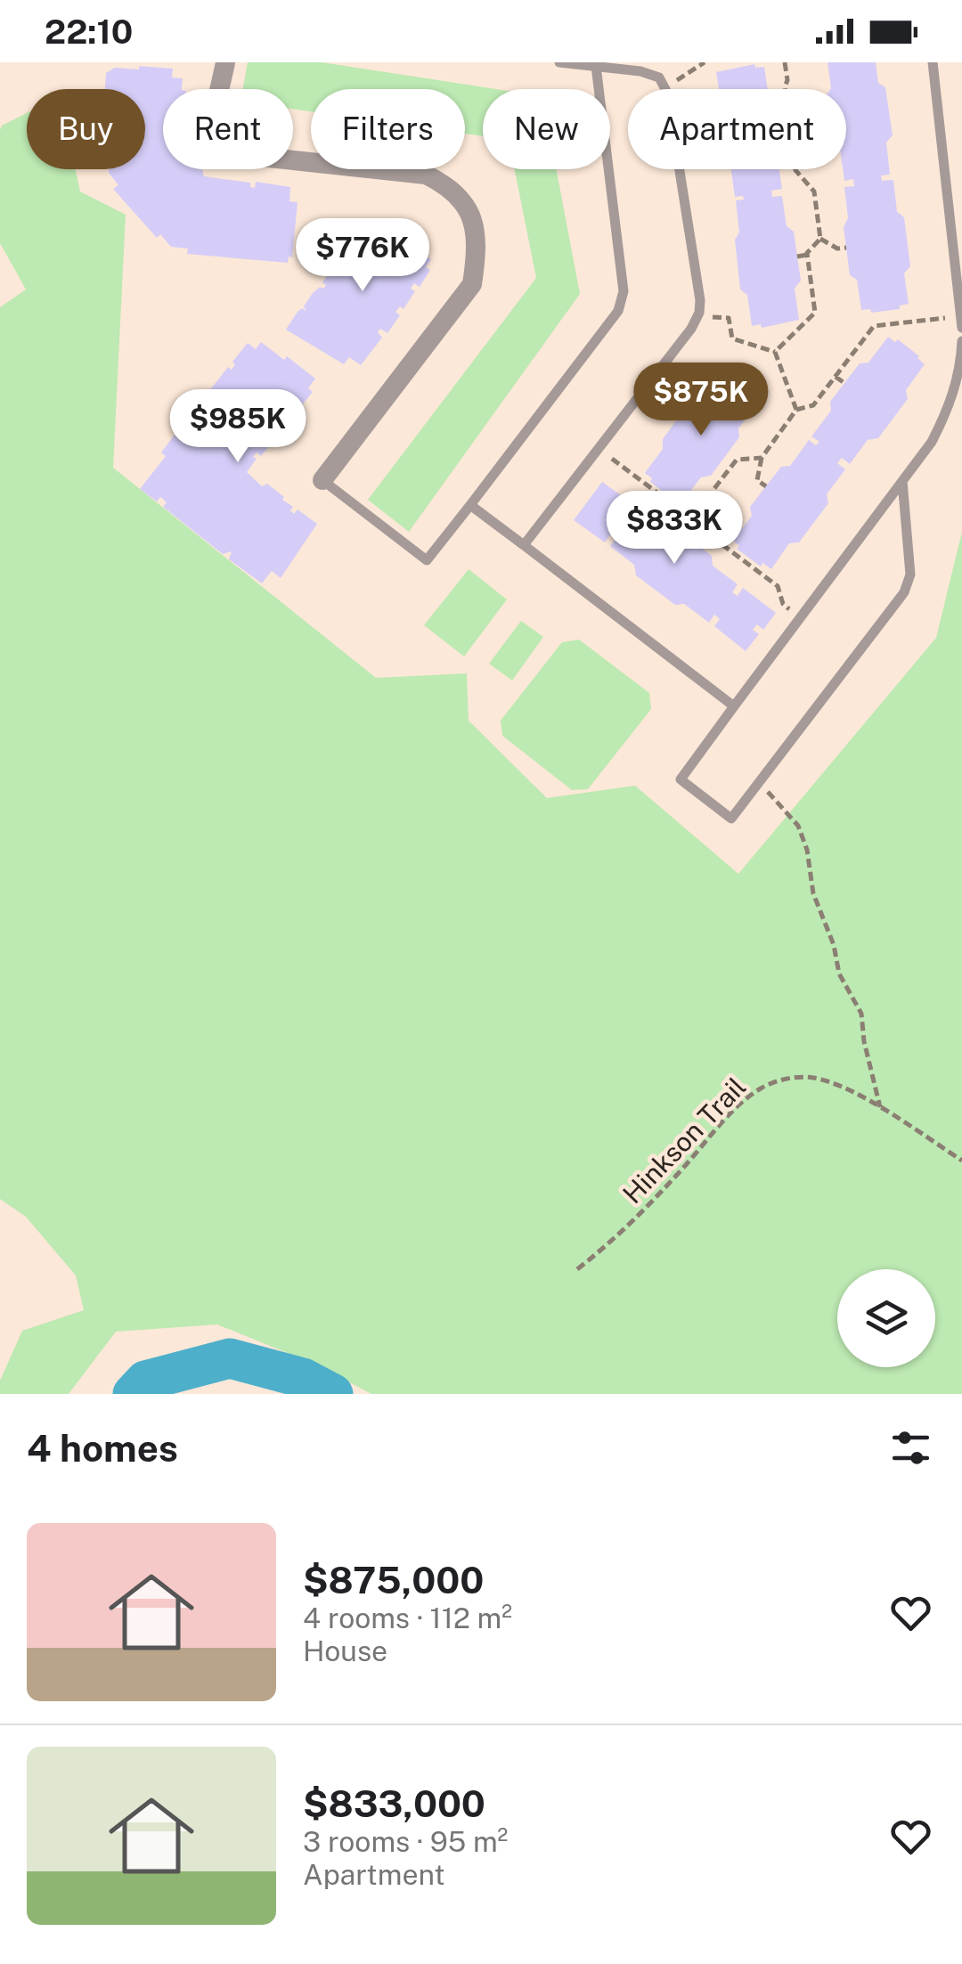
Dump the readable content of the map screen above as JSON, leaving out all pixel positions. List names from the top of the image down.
{
  "streets": {
    "path": ["Hinkson Trail"]
  },
  "page": {
    "status": "22:10",
    "chip": [
      "Buy",
      "Rent",
      "Filters",
      "New",
      "Apartment"
    ],
    "price": [
      "$776K",
      "$875K",
      "$985K",
      "$833K"
    ],
    "heading": "4 homes",
    "list": [
      {
        "name": "$875,000",
        "note": "4 rooms · 112 m² · House"
      },
      {
        "name": "$833,000",
        "note": "3 rooms · 95 m² · Apartment"
      }
    ]
  }
}
